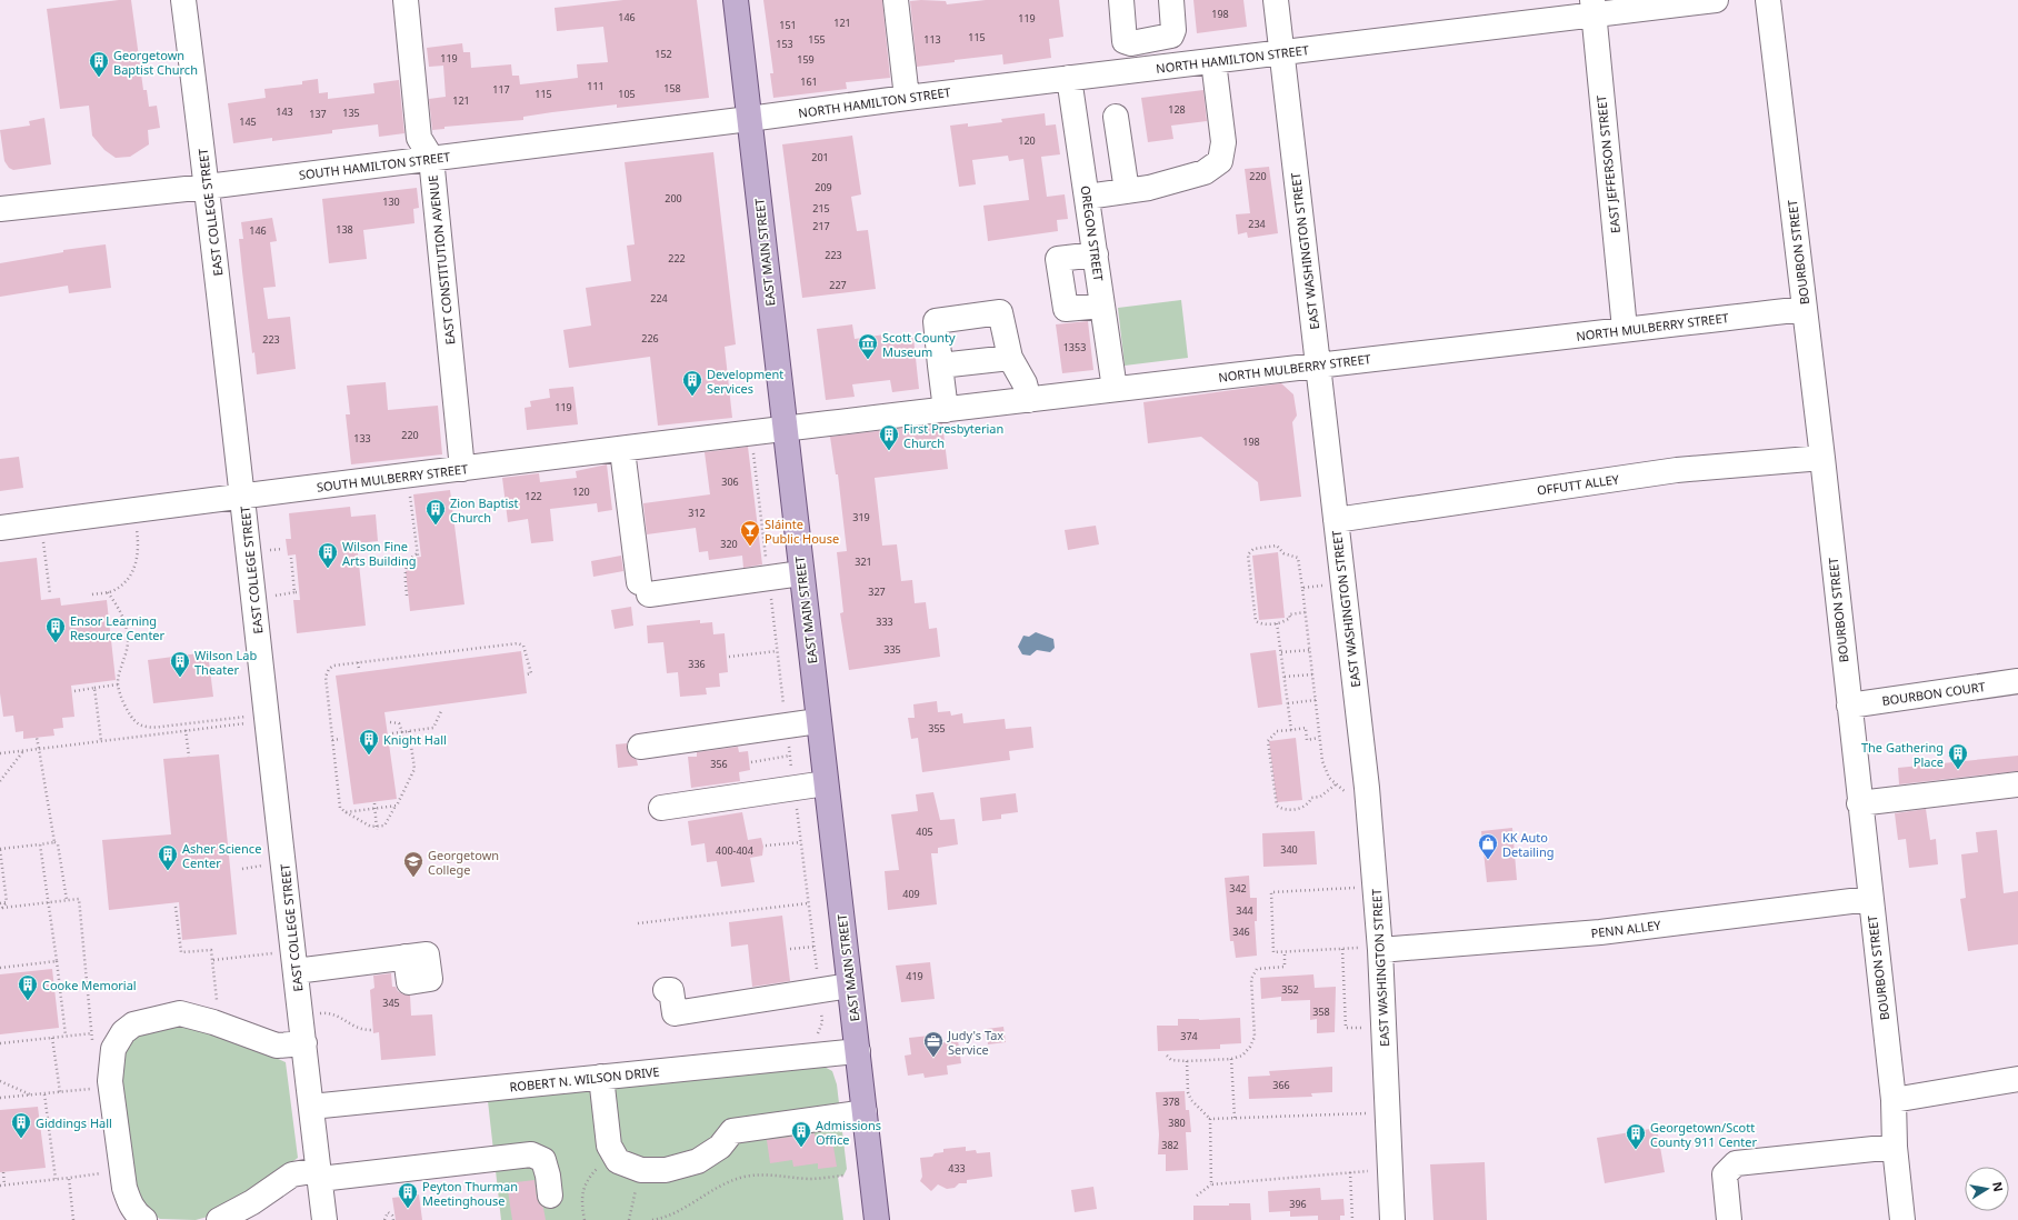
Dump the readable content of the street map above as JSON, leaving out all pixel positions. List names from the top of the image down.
{
  "streets": {
    "main road": ["EAST MAIN STREET"],
    "street": [
      "NORTH HAMILTON STREET",
      "EAST JEFFERSON STREET",
      "SOUTH HAMILTON STREET",
      "EAST COLLEGE STREET",
      "OREGON STREET",
      "EAST WASHINGTON STREET",
      "BOURBON STREET",
      "EAST CONSTITUTION AVENUE",
      "NORTH MULBERRY STREET",
      "SOUTH MULBERRY STREET",
      "OFFUTT ALLEY",
      "BOURBON COURT",
      "PENN ALLEY",
      "ROBERT N. WILSON DRIVE"
    ]
  },
  "crossings": [
    ["NORTH HAMILTON STREET", "EAST JEFFERSON STREET"],
    ["NORTH HAMILTON STREET", "SOUTH HAMILTON STREET"],
    ["NORTH HAMILTON STREET", "OREGON STREET"],
    ["NORTH HAMILTON STREET", "EAST WASHINGTON STREET"],
    ["NORTH HAMILTON STREET", "EAST MAIN STREET"],
    ["EAST JEFFERSON STREET", "NORTH MULBERRY STREET"],
    ["SOUTH HAMILTON STREET", "EAST COLLEGE STREET"],
    ["SOUTH HAMILTON STREET", "EAST MAIN STREET"],
    ["SOUTH HAMILTON STREET", "EAST CONSTITUTION AVENUE"],
    ["EAST COLLEGE STREET", "SOUTH MULBERRY STREET"],
    ["EAST COLLEGE STREET", "ROBERT N. WILSON DRIVE"],
    ["OREGON STREET", "NORTH MULBERRY STREET"],
    ["EAST WASHINGTON STREET", "NORTH MULBERRY STREET"],
    ["EAST WASHINGTON STREET", "OFFUTT ALLEY"],
    ["EAST WASHINGTON STREET", "PENN ALLEY"],
    ["EAST MAIN STREET", "NORTH MULBERRY STREET"],
    ["EAST MAIN STREET", "SOUTH MULBERRY STREET"],
    ["EAST MAIN STREET", "ROBERT N. WILSON DRIVE"],
    ["BOURBON STREET", "NORTH MULBERRY STREET"],
    ["BOURBON STREET", "OFFUTT ALLEY"],
    ["BOURBON STREET", "BOURBON COURT"],
    ["BOURBON STREET", "PENN ALLEY"],
    ["EAST CONSTITUTION AVENUE", "SOUTH MULBERRY STREET"],
    ["NORTH MULBERRY STREET", "SOUTH MULBERRY STREET"]
  ],
  "places": {
    "building": [
      "Georgetown Baptist Church",
      "Development Services",
      "First Presbyterian Church",
      "Zion Baptist Church",
      "Wilson Fine Arts Building",
      "Ensor Learning Resource Center",
      "Wilson Lab Theater",
      "Knight Hall",
      "The Gathering Place",
      "Asher Science Center",
      "Cooke Memorial",
      "Giddings Hall",
      "Admissions Office",
      "Georgetown/Scott County 911 Center",
      "Peyton Thurman Meetinghouse"
    ],
    "museum": ["Scott County Museum"],
    "bar": ["Sláinte Public House"],
    "shop": ["KK Auto Detailing"],
    "school or university": ["Georgetown College"],
    "office": ["Judy's Tax Service"]
  },
  "house_numbers": [
    "198",
    "146",
    "119",
    "121",
    "151",
    "115",
    "155",
    "113",
    "153",
    "152",
    "119",
    "159",
    "161",
    "111",
    "158",
    "117",
    "115",
    "105",
    "121",
    "128",
    "143",
    "135",
    "137",
    "145",
    "120",
    "201",
    "220",
    "209",
    "200",
    "130",
    "215",
    "234",
    "217",
    "138",
    "146",
    "223",
    "222",
    "227",
    "224",
    "226",
    "223",
    "1353",
    "119",
    "220",
    "133",
    "198",
    "306",
    "120",
    "122",
    "312",
    "319",
    "320",
    "321",
    "327",
    "333",
    "335",
    "336",
    "355",
    "356",
    "405",
    "340",
    "400-404",
    "342",
    "409",
    "344",
    "346",
    "419",
    "352",
    "345",
    "358",
    "374",
    "366",
    "378",
    "380",
    "382",
    "433",
    "396"
  ],
  "north": "right"
}
